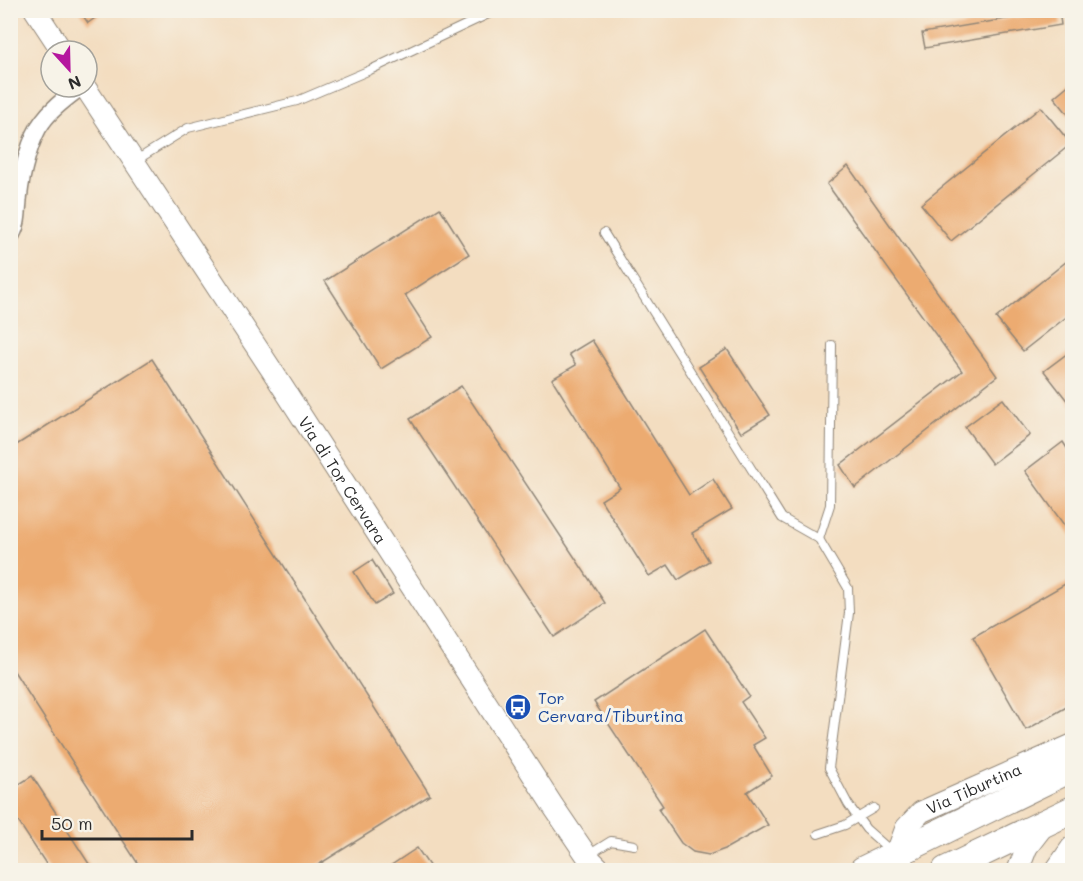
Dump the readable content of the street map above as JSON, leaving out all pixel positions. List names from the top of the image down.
{
  "streets": {
    "main road": ["Via Tiburtina"],
    "street": ["Via di Tor Cervara"]
  },
  "places": {
    "bus stop": ["Tor Cervara/Tiburtina"]
  },
  "scale_bar": "50 m",
  "north": "bottom"
}
